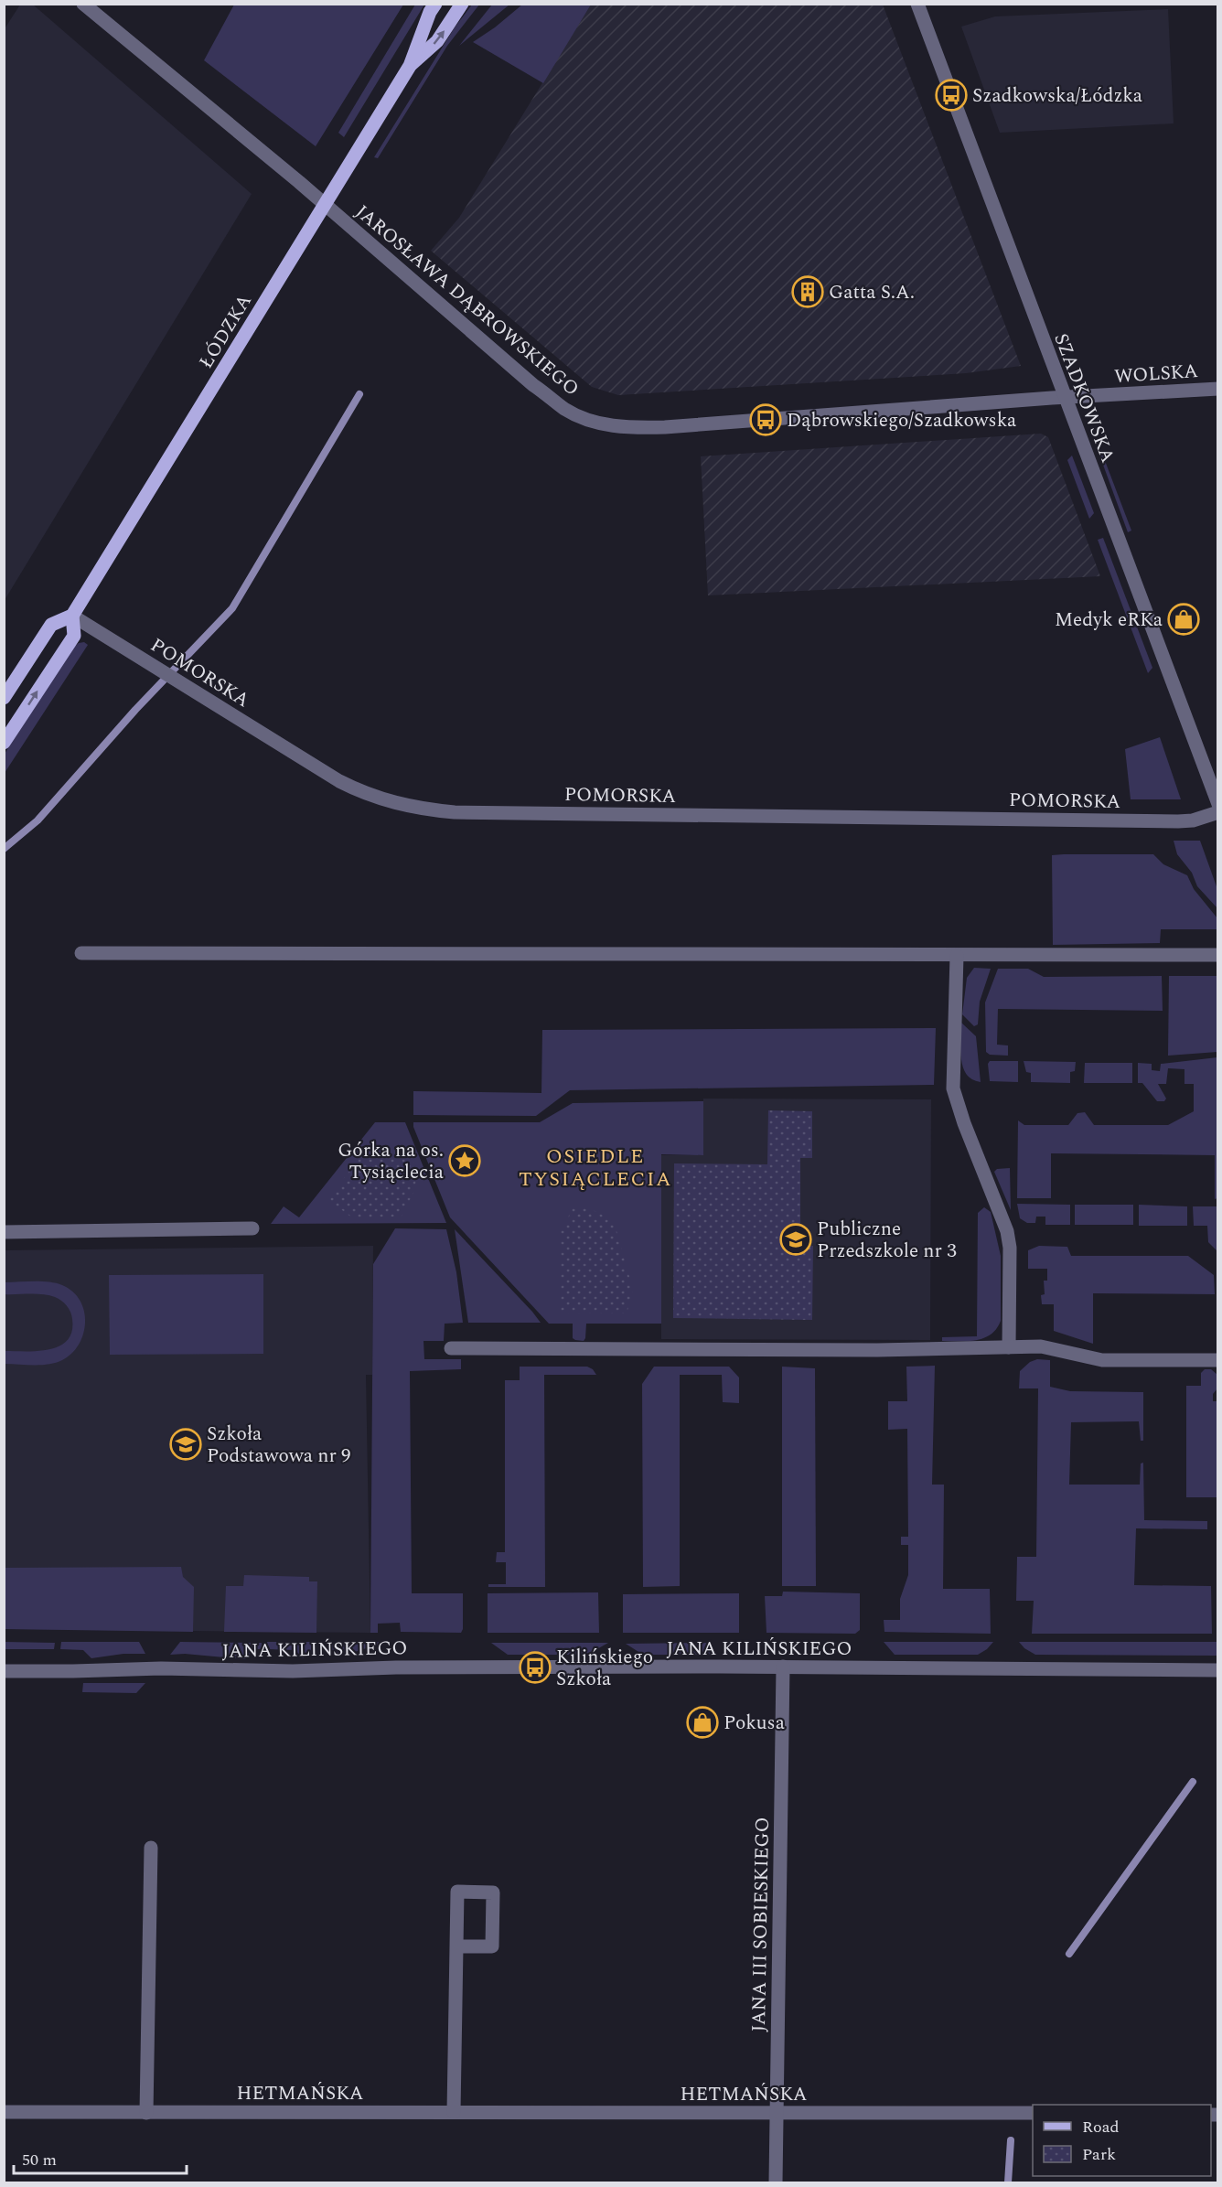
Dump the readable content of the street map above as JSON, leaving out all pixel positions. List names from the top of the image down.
{
  "streets": {
    "main road": ["ŁÓDZKA"],
    "street": [
      "JAROSŁAWA DĄBROWSKIEGO",
      "WOLSKA",
      "SZADKOWSKA",
      "POMORSKA",
      "JANA KILIŃSKIEGO",
      "JANA III SOBIESKIEGO",
      "HETMAŃSKA"
    ]
  },
  "crossings": [
    ["JAROSŁAWA DĄBROWSKIEGO", "ŁÓDZKA"],
    ["JAROSŁAWA DĄBROWSKIEGO", "WOLSKA"],
    ["JAROSŁAWA DĄBROWSKIEGO", "SZADKOWSKA"],
    ["ŁÓDZKA", "POMORSKA"],
    ["WOLSKA", "SZADKOWSKA"],
    ["JANA KILIŃSKIEGO", "JANA III SOBIESKIEGO"],
    ["JANA III SOBIESKIEGO", "HETMAŃSKA"]
  ],
  "districts": ["OSIEDLE TYSIĄCLECIA"],
  "places": {
    "bus stop": ["Szadkowska/Łódzka", "Dąbrowskiego/Szadkowska", "Kilińskiego Szkoła"],
    "building": ["Gatta S.A."],
    "shop": ["Medyk eRKa", "Pokusa"],
    "place": ["Górka na os. Tysiąclecia"],
    "school or university": ["Publiczne Przedszkole nr 3", "Szkoła Podstawowa nr 9"]
  },
  "legend": ["Road", "Park"],
  "scale_bar": "50 m"
}
